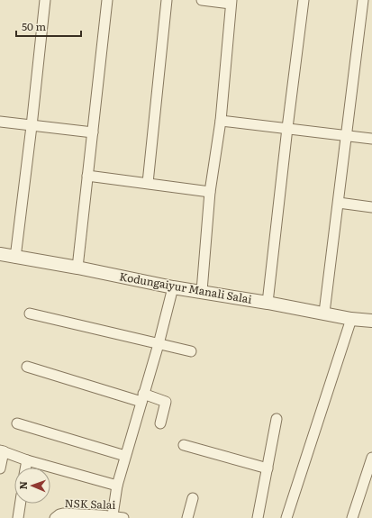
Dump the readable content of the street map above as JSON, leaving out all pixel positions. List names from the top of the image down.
{
  "streets": {
    "street": ["Kodungaiyur Manali Salai", "NSK Salai"]
  },
  "scale_bar": "50 m",
  "north": "left"
}
